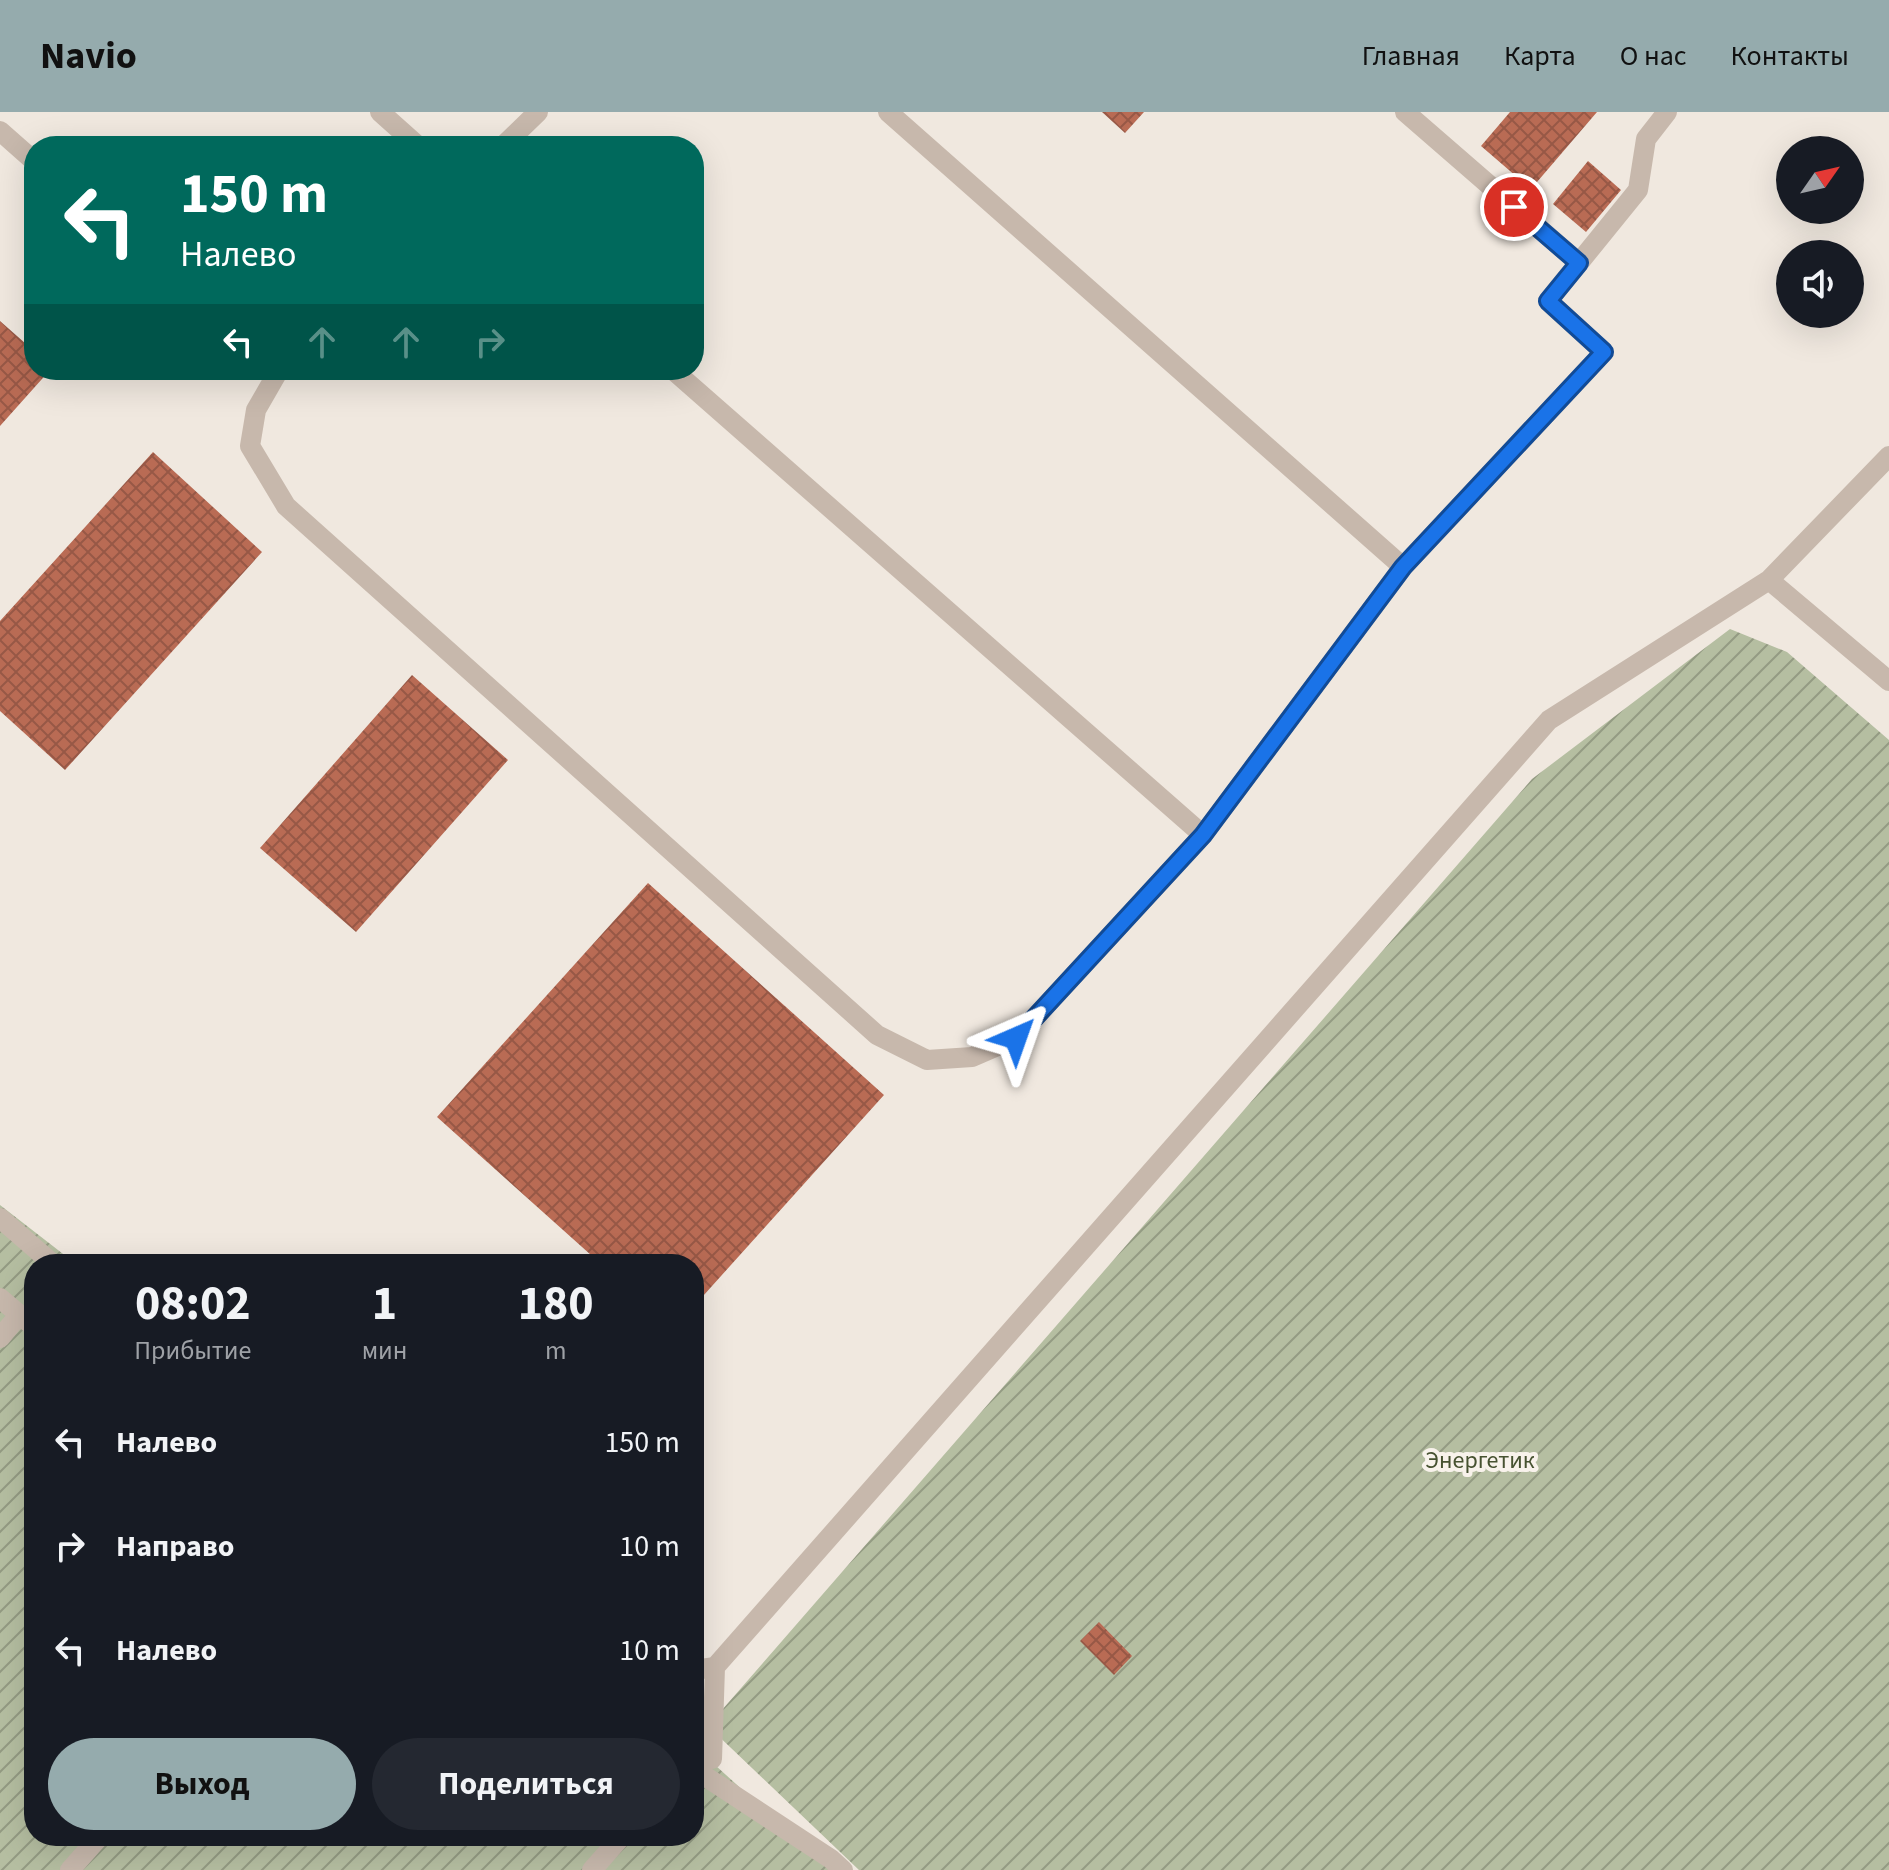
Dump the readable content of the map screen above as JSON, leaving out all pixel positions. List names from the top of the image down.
{
  "parks": ["Энергетик"],
  "north": "top right",
  "page": {
    "header": "Navio",
    "nav": [
      "Главная",
      "Карта",
      "О нас",
      "Контакты"
    ],
    "turn": ["150 m", "Налево"],
    "eta": [
      "08:02",
      "Прибытие",
      "1",
      "мин",
      "180",
      "m"
    ],
    "list": [
      {
        "name": "Налево",
        "value": "150 m"
      },
      {
        "name": "Направо",
        "value": "10 m"
      },
      {
        "name": "Налево",
        "value": "10 m"
      }
    ],
    "buttons": ["Выход", "Поделиться"]
  }
}
